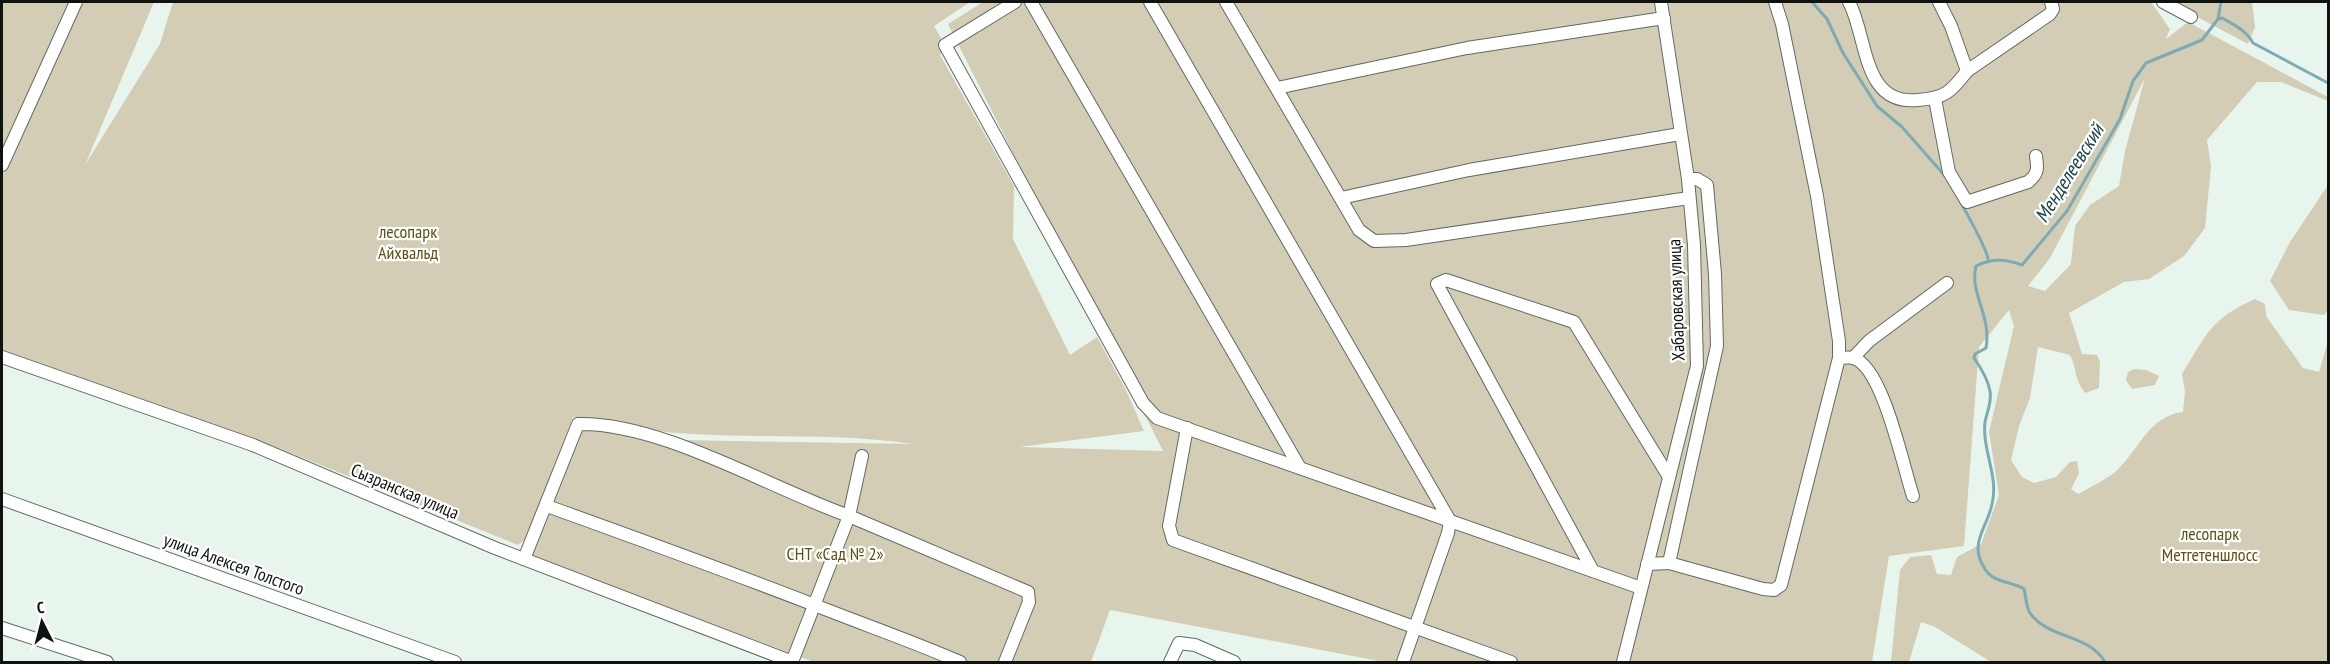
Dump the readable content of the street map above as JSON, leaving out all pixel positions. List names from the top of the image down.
{
  "streets": {
    "street": ["Хабаровская улица", "Сызранская улица", "улица Алексея Толстого"]
  },
  "water": ["Менделеевский"],
  "parks": ["лесопарк Айхвальд", "лесопарк Метгетеншлосс", "СНТ «Сад № 2»"],
  "north": "top"
}
